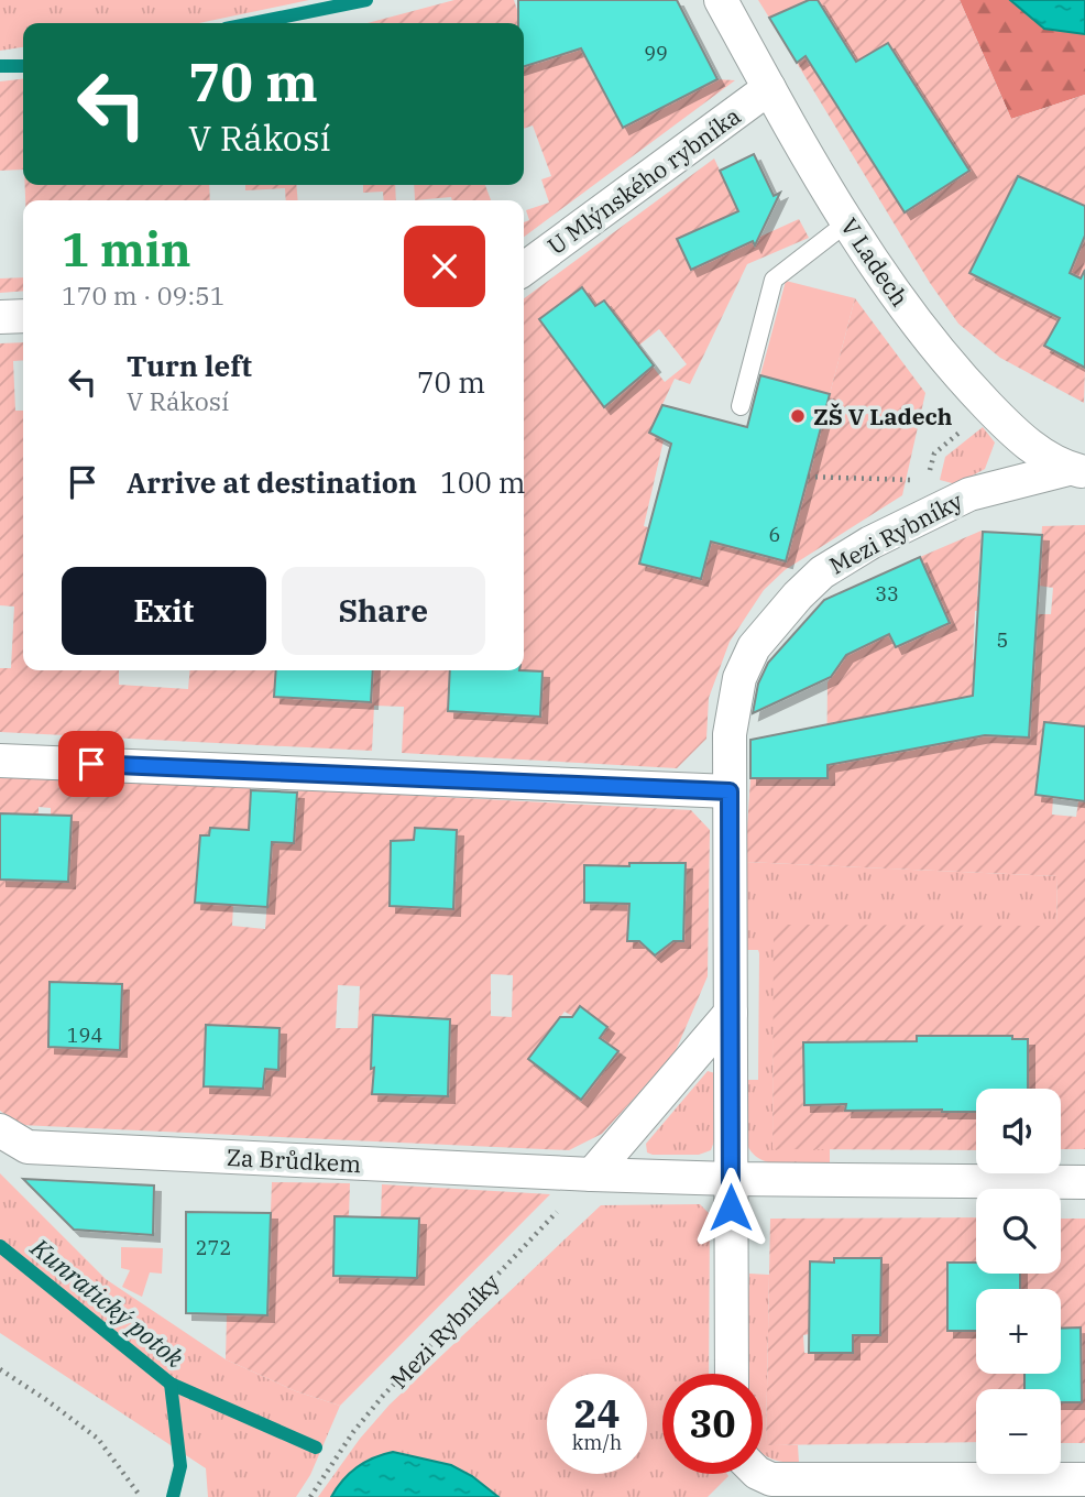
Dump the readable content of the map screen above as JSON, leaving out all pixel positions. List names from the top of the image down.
{
  "streets": {
    "street": [
      "U Mlýnského rybníka",
      "V Ladech",
      "Mezi Rybníky",
      "Za Brůdkem"
    ]
  },
  "crossings": [
    ["U Mlýnského rybníka", "V Ladech"],
    ["V Ladech", "Mezi Rybníky"],
    ["Mezi Rybníky", "Za Brůdkem"]
  ],
  "water": ["Kunratický potok"],
  "places": ["ZŠ V Ladech"],
  "house_numbers": [
    "99",
    "6",
    "33",
    "5",
    "194",
    "272"
  ],
  "page": {
    "turn": ["70 m", "V Rákosí"],
    "heading": ["1 min", "170 m · 09:51"],
    "list": [
      {
        "name": "Turn left",
        "note": "V Rákosí",
        "value": "70 m"
      },
      {
        "name": "Arrive at destination",
        "value": "100 m"
      }
    ],
    "buttons": ["Exit", "Share"],
    "map_buttons": ["+", "−"],
    "speed": "24 km/h",
    "limit": "30"
  }
}
